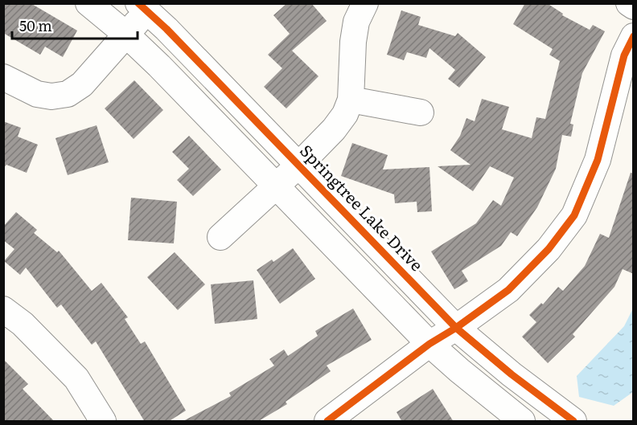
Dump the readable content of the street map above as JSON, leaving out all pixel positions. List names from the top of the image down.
{
  "streets": {
    "street": ["Springtree Lake Drive"]
  },
  "scale_bar": "50 m"
}
